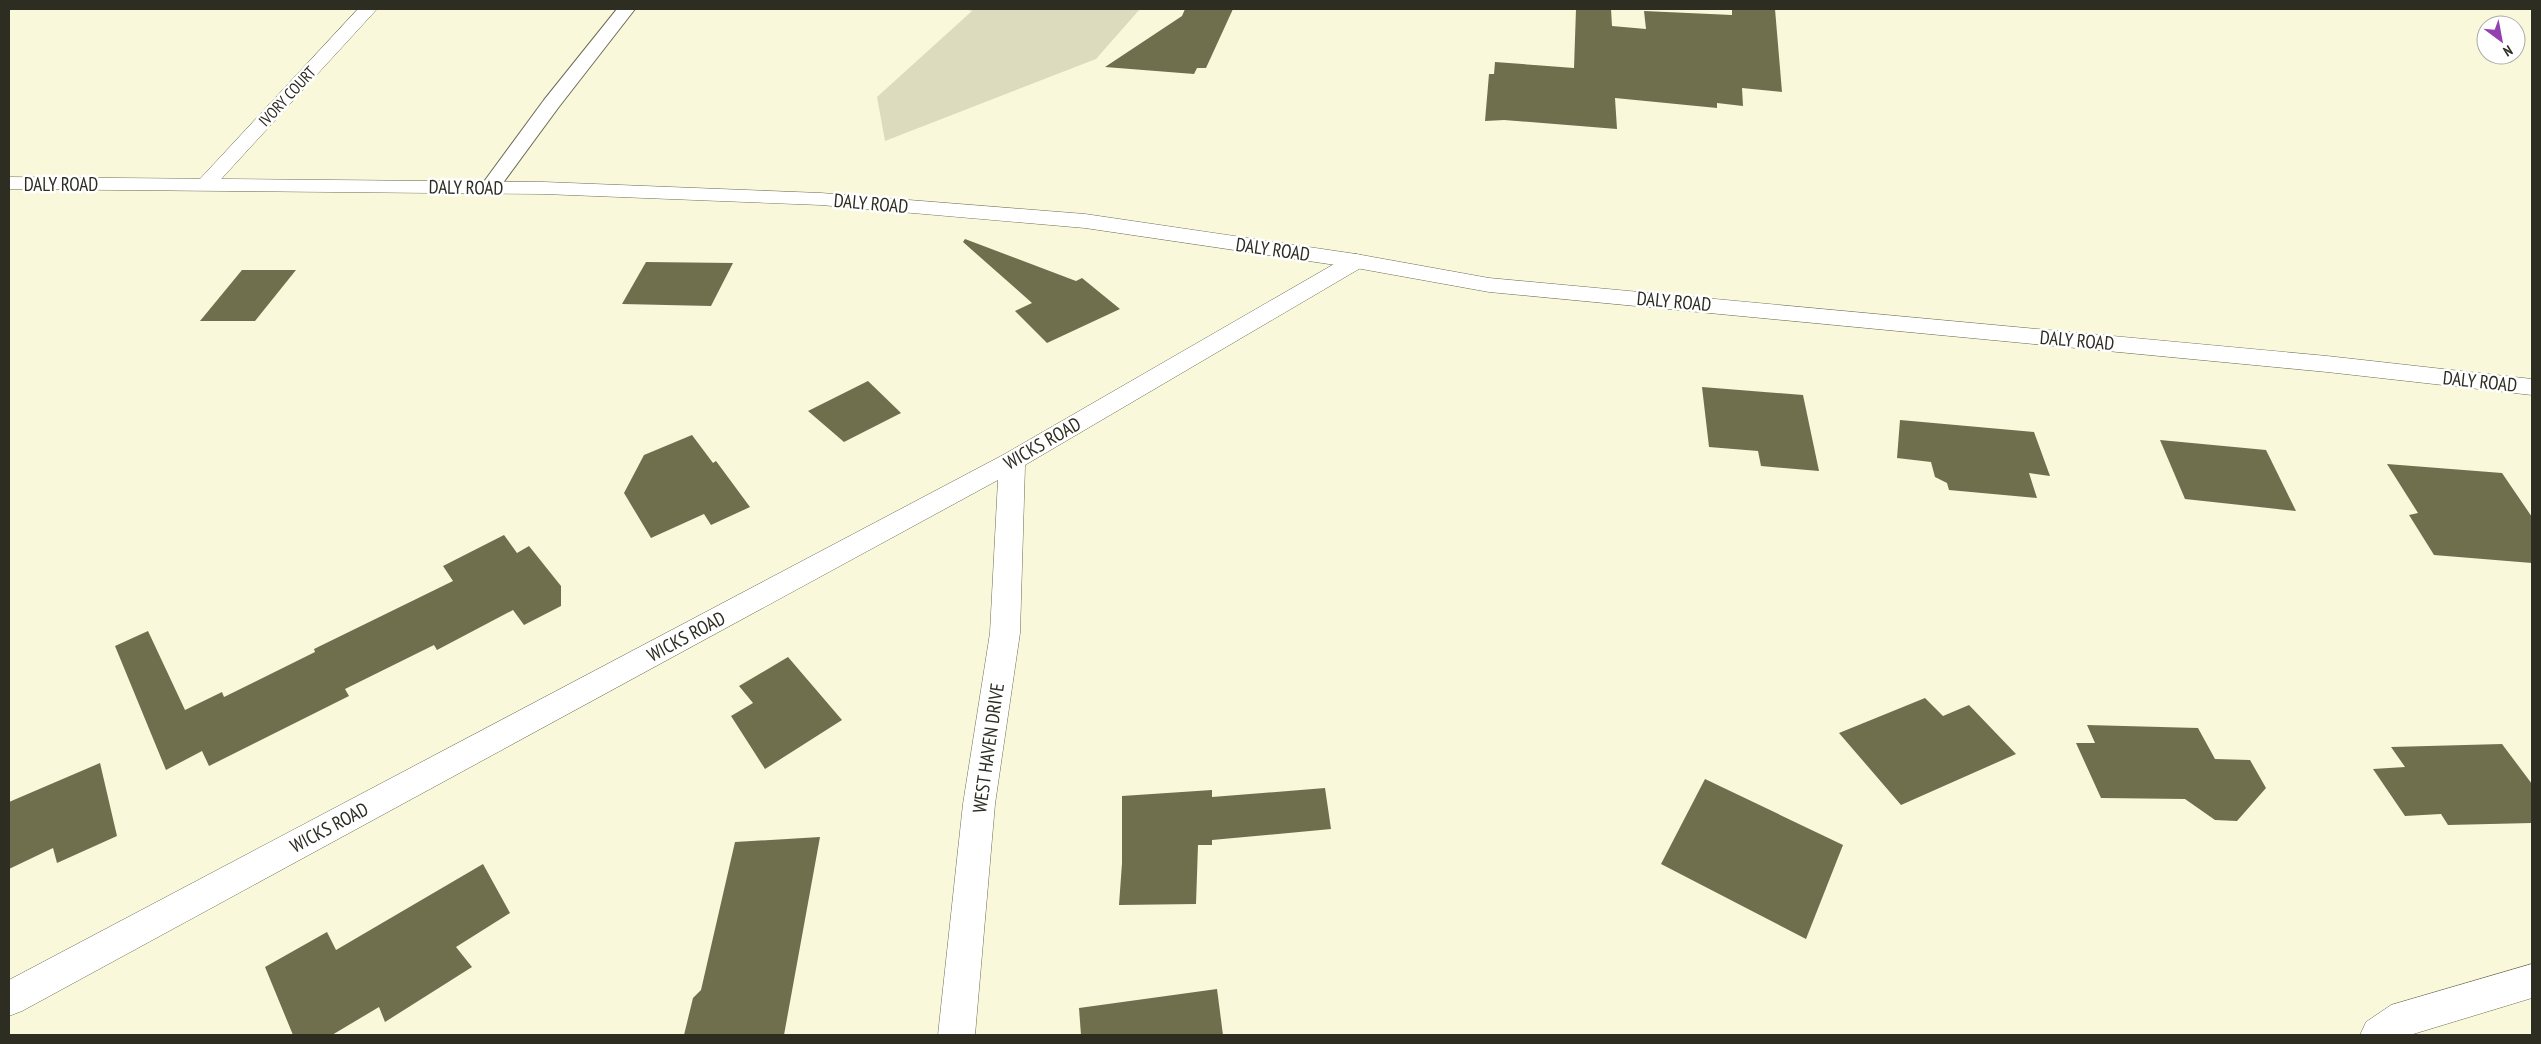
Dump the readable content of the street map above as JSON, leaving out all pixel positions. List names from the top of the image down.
{
  "streets": {
    "street": [
      "IVORY COURT",
      "DALY ROAD",
      "WICKS ROAD",
      "WEST HAVEN DRIVE"
    ]
  },
  "crossings": [
    ["IVORY COURT", "DALY ROAD"],
    ["DALY ROAD", "WICKS ROAD"],
    ["WICKS ROAD", "WEST HAVEN DRIVE"]
  ],
  "north": "bottom right"
}
